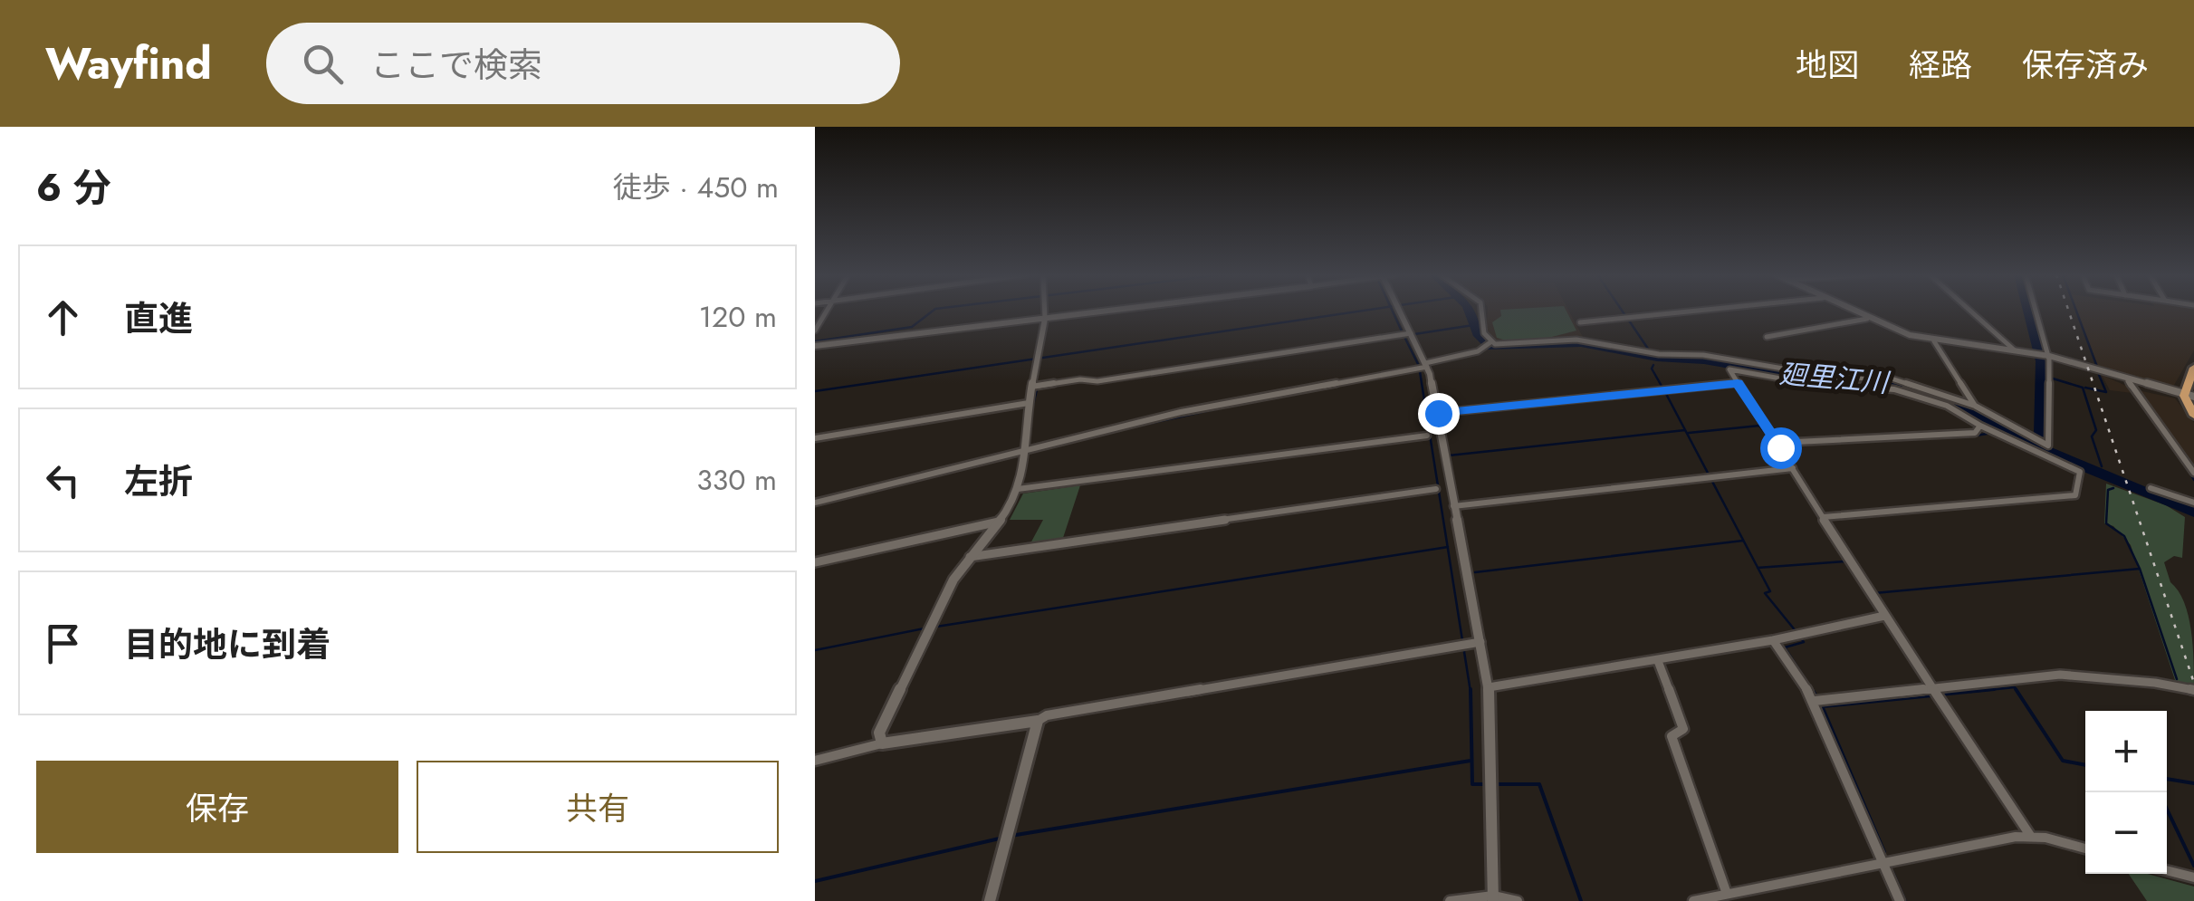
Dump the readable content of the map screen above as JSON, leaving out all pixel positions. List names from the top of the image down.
{
  "water": ["廻里江川"],
  "page": {
    "header": "Wayfind",
    "search": "ここで検索",
    "nav": ["地図", "経路", "保存済み"],
    "heading": ["6 分", "徒歩 · 450 m"],
    "list": [
      ["直進", "120 m"],
      ["左折", "330 m"],
      "目的地に到着"
    ],
    "map_buttons": ["+", "−"],
    "buttons": ["保存", "共有"]
  }
}
